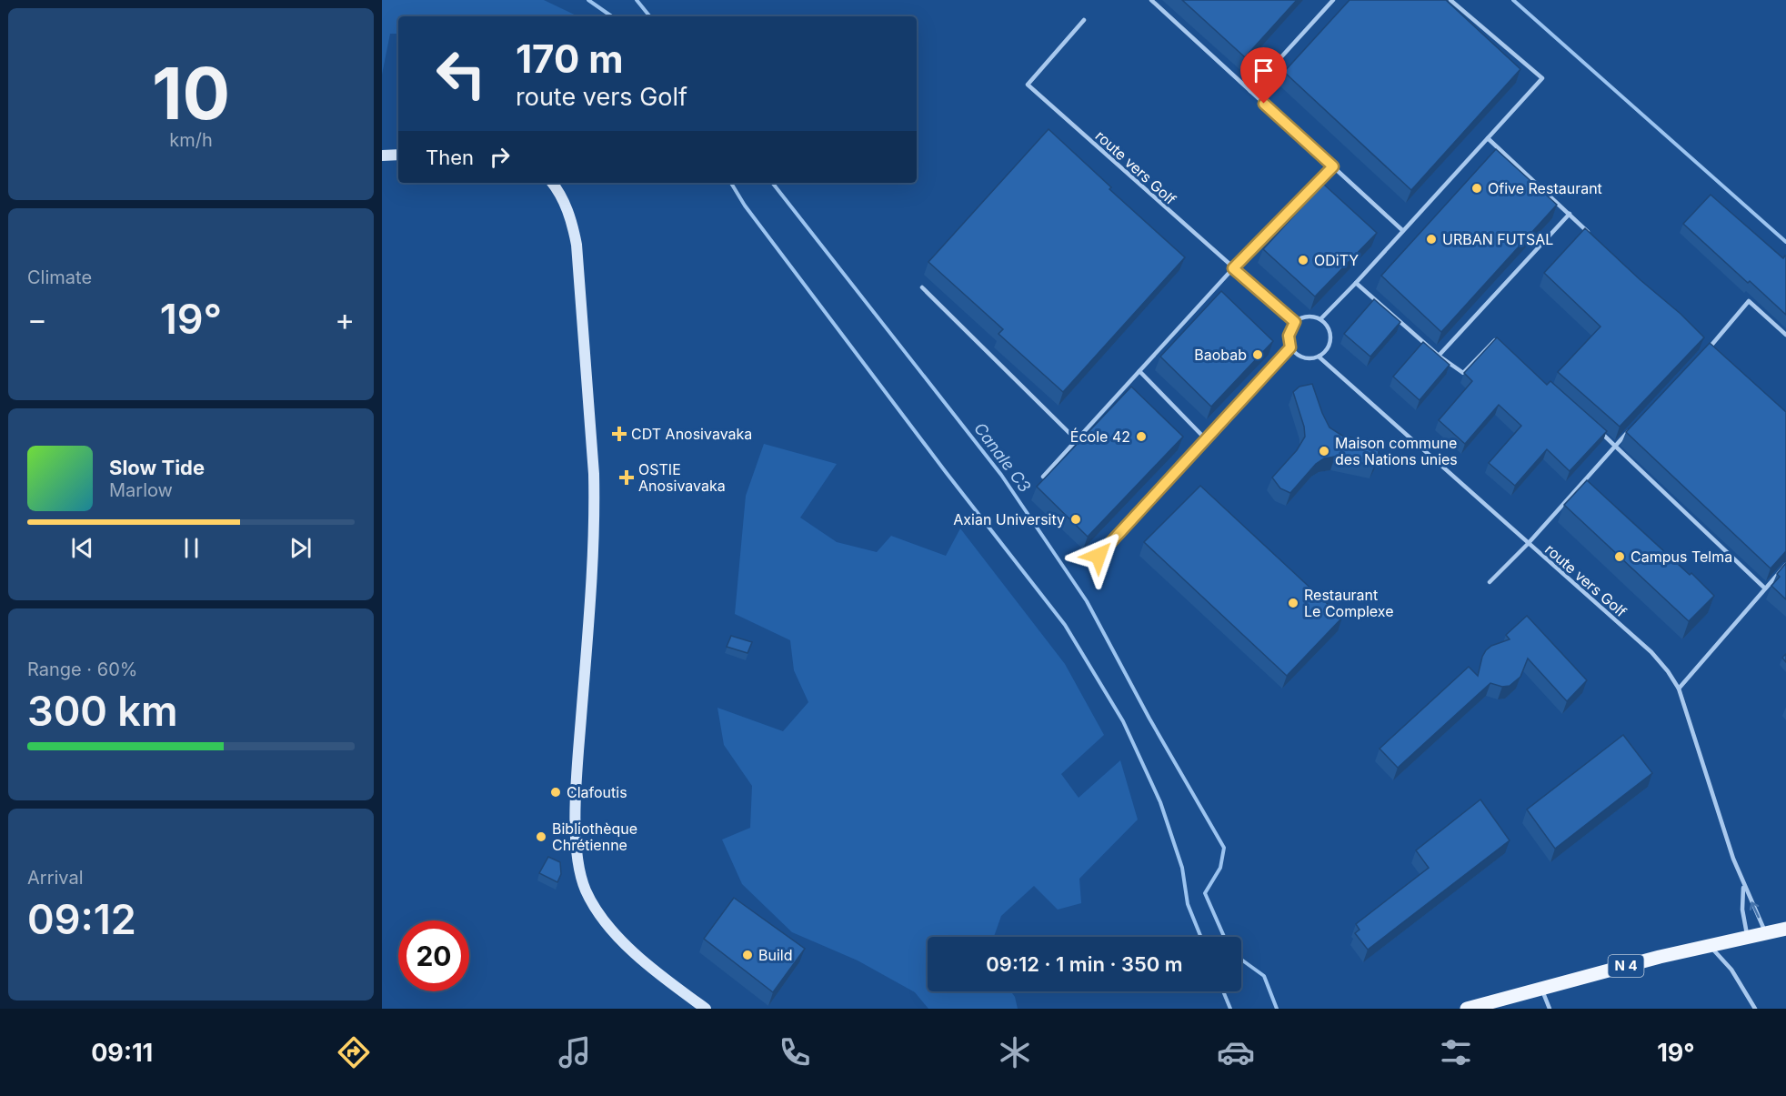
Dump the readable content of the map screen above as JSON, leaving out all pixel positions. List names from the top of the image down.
{
  "streets": {
    "main road": ["N 4"],
    "lane": ["route vers Golf"]
  },
  "crossings": [
    ["route vers Golf", "N 4"]
  ],
  "water": ["Canale C3"],
  "places": {
    "other": [
      "Ofive Restaurant",
      "URBAN FUTSAL",
      "ODiTY",
      "Baobab",
      "École 42",
      "Maison commune des Nations unies",
      "Axian University",
      "Campus Telma",
      "Restaurant Le Complexe",
      "Clafoutis",
      "Bibliothèque Chrétienne",
      "Build"
    ],
    "health": ["CDT Anosivavaka", "OSTIE Anosivavaka"]
  },
  "page": {
    "tile": [
      ["10", "km/h"],
      "Climate",
      ["Range · 60%", "300 km"],
      ["Arrival", "09:12"]
    ],
    "turn": ["170 m", "route vers Golf"],
    "then": "Then",
    "heat": ["−", "19°", "+"],
    "song": ["Slow Tide", "Marlow"],
    "limit": "20",
    "trip": "09:12 · 1 min · 350 m",
    "tabs": ["09:11", "19°"]
  }
}
